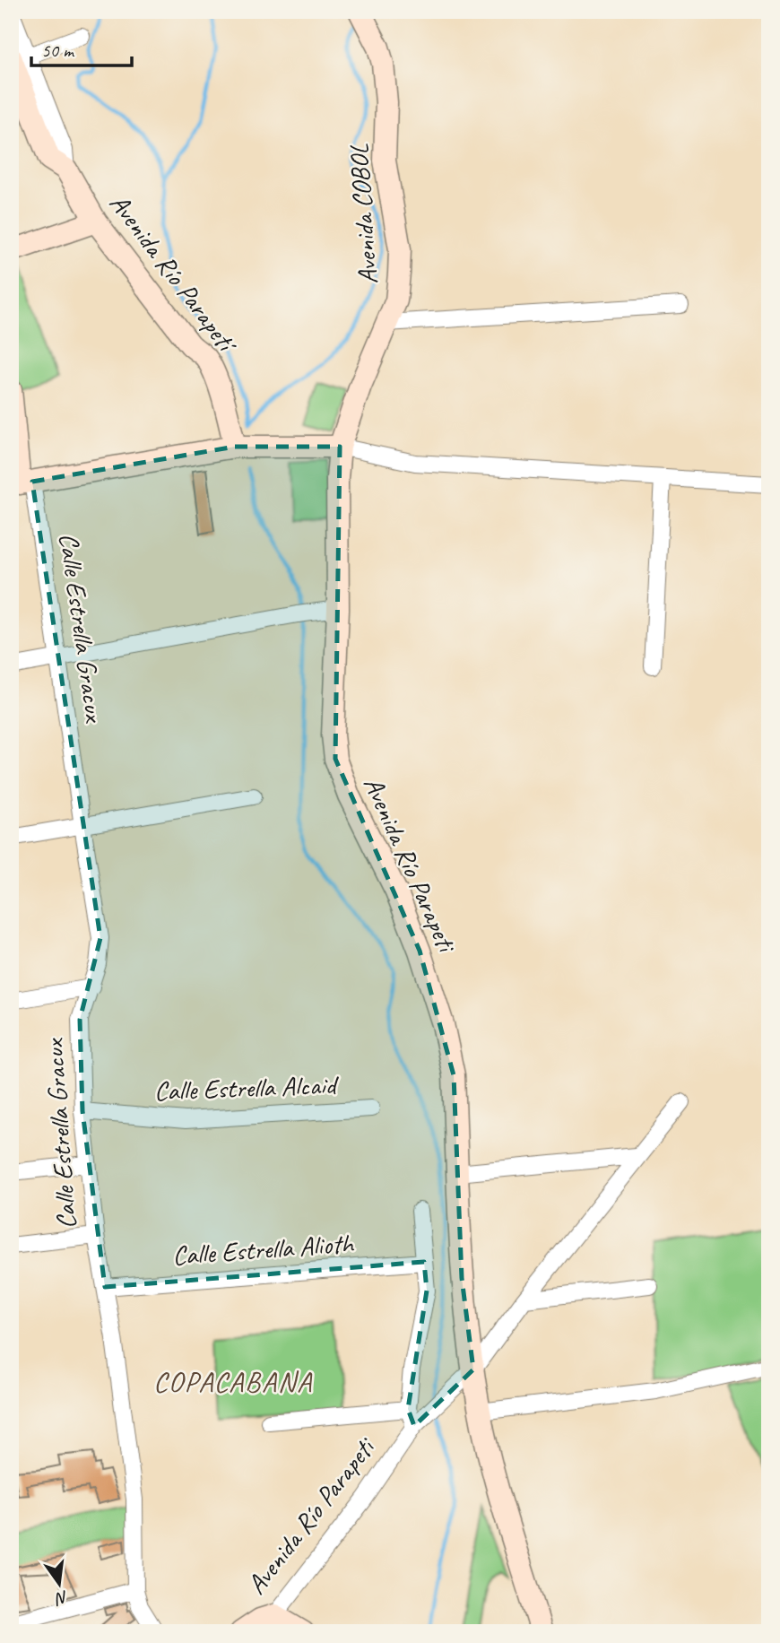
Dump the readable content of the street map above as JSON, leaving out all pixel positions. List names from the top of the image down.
{
  "streets": {
    "main road": [
      "Avenida COBOL",
      "Avenida Río Parapetí",
      "Calle Estrella Gracux",
      "Avenida Río Parapeti"
    ],
    "street": ["Calle Estrella Alcaid", "Calle Estrella Alioth"]
  },
  "crossings": [
    ["Avenida COBOL", "Avenida Río Parapeti"],
    ["Calle Estrella Gracux", "Calle Estrella Alcaid"],
    ["Calle Estrella Gracux", "Calle Estrella Alioth"]
  ],
  "districts": ["COPACABANA"],
  "scale_bar": "50 m",
  "north": "bottom"
}
